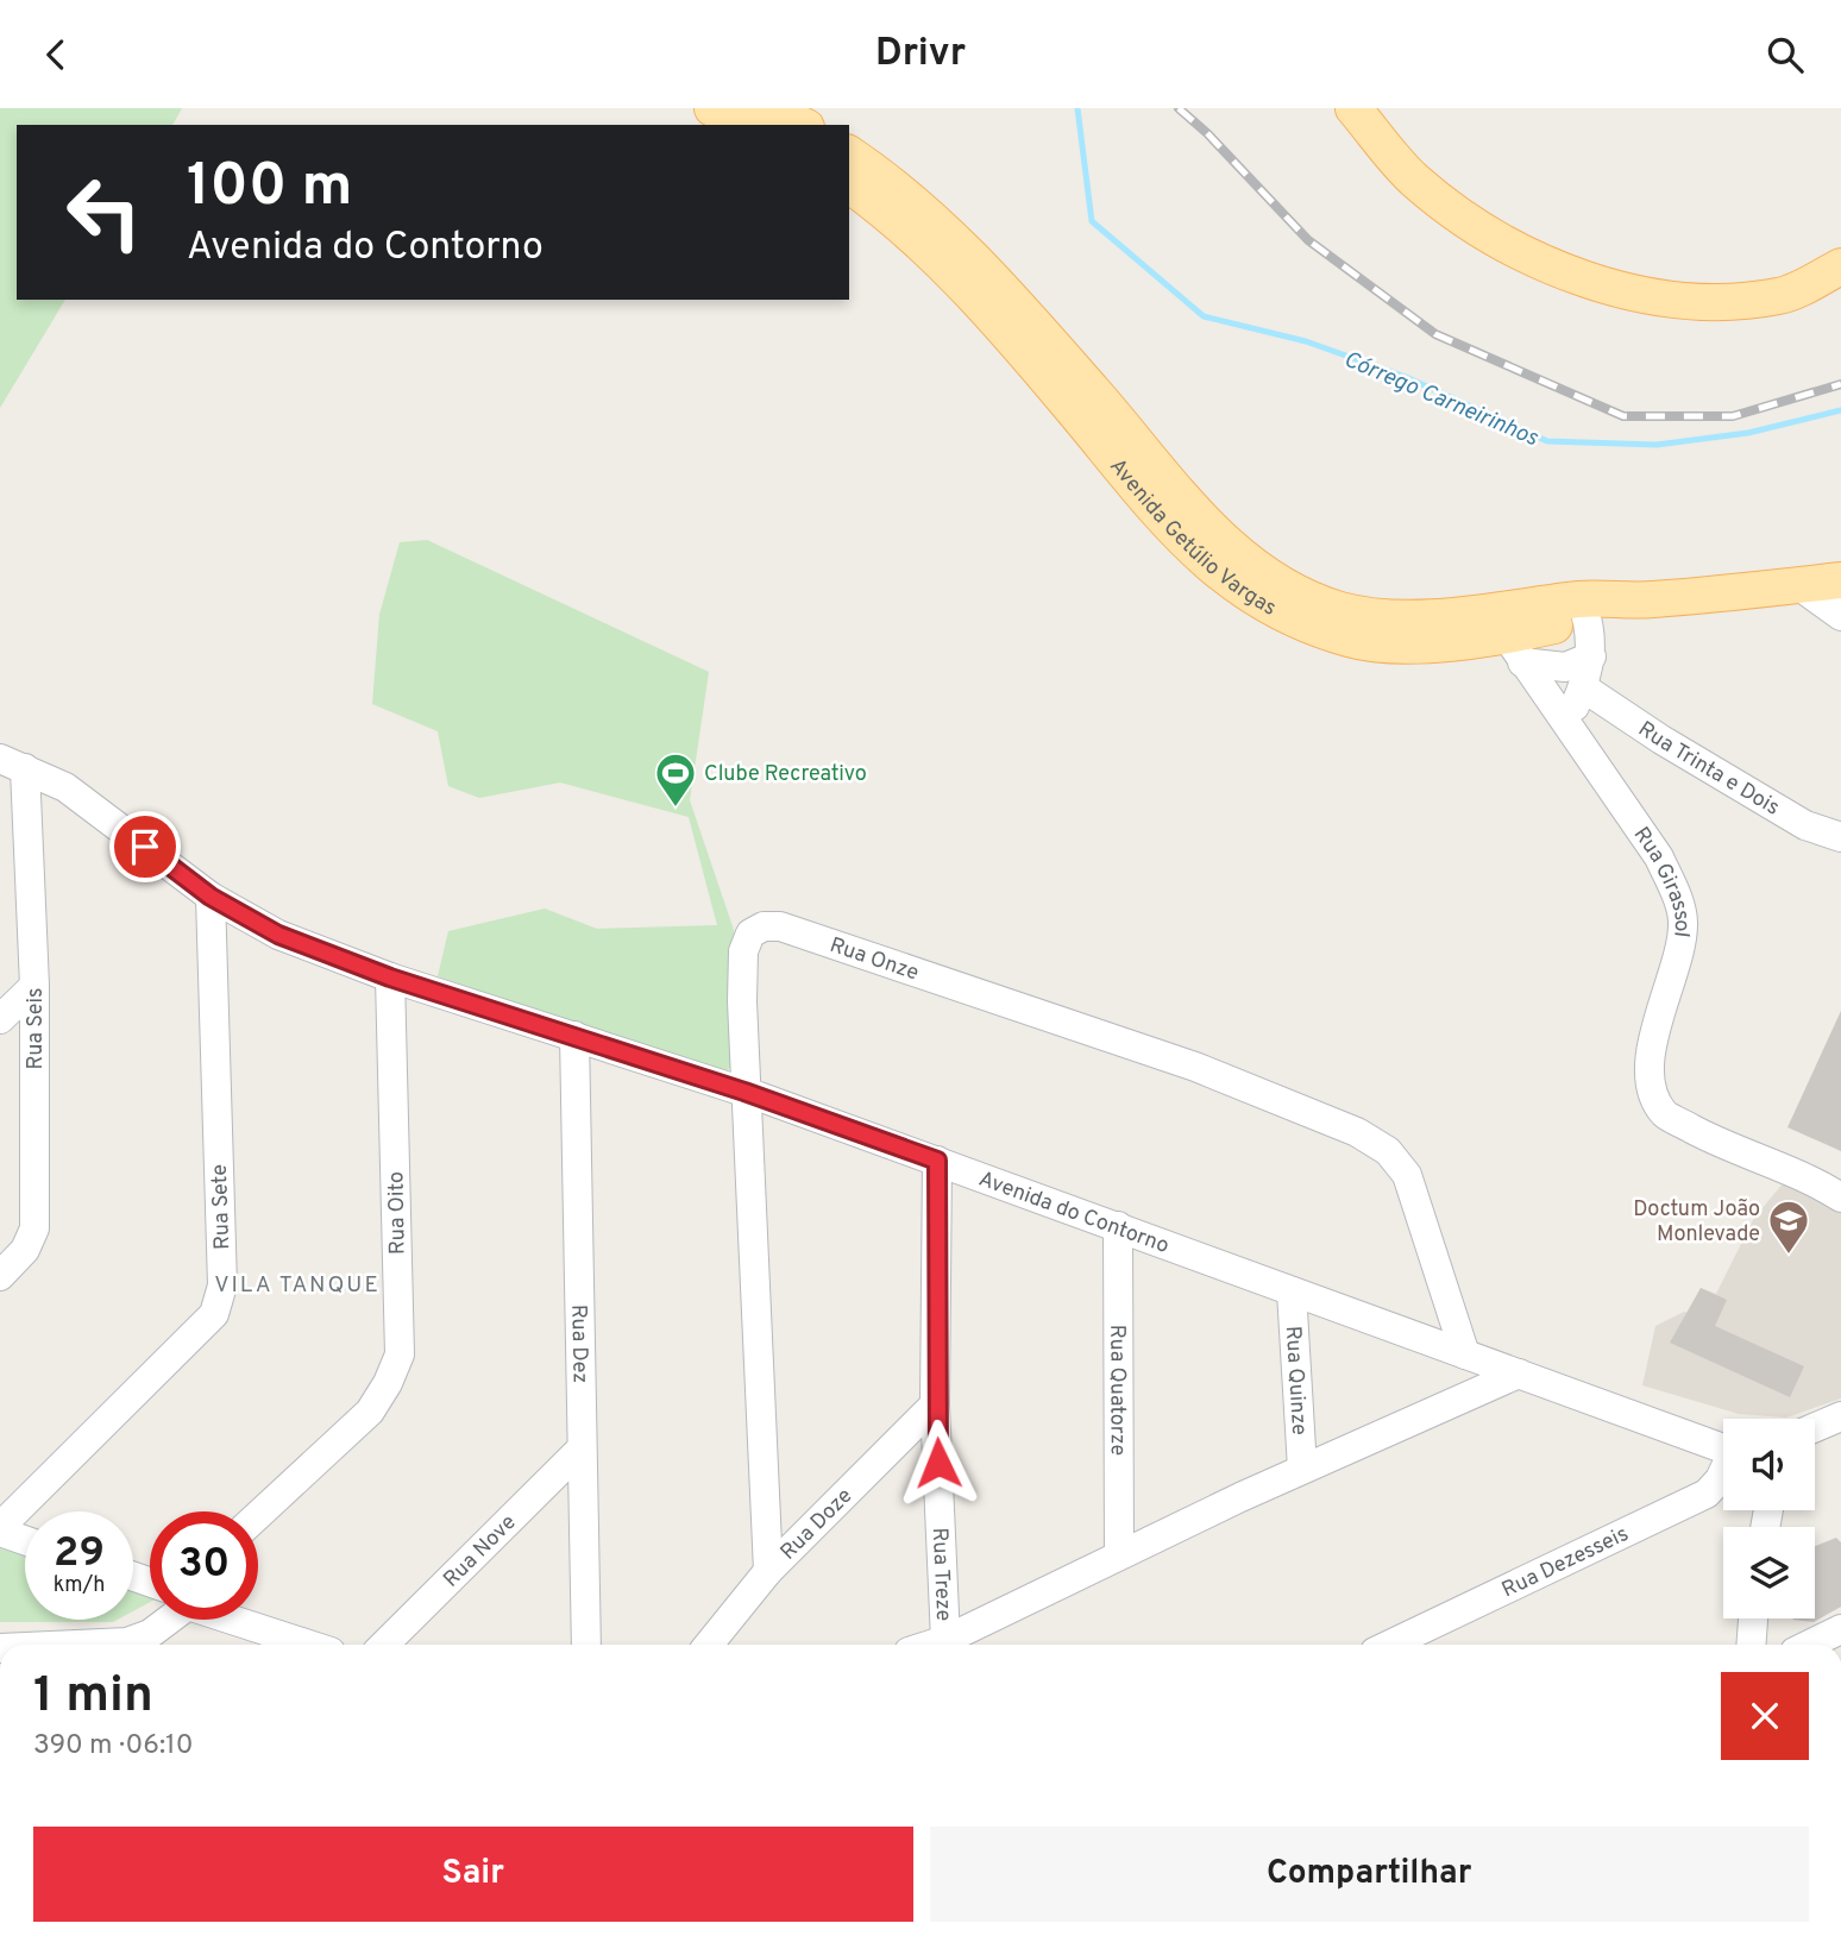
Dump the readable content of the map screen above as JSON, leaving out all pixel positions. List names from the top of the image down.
{
  "streets": {
    "main road": ["Avenida Getúlio Vargas"],
    "street": [
      "Rua Trinta e Dois",
      "Rua Girassol",
      "Rua Onze",
      "Rua Seis",
      "Rua Sete",
      "Avenida do Contorno",
      "Rua Oito",
      "Rua Dez",
      "Rua Quinze",
      "Rua Quatorze",
      "Rua Doze",
      "Rua Nove",
      "Rua Dezesseis",
      "Rua Treze"
    ]
  },
  "crossings": [
    ["Avenida Getúlio Vargas", "Rua Girassol"],
    ["Rua Onze", "Avenida do Contorno"],
    ["Rua Onze", "Rua Doze"],
    ["Rua Seis", "Avenida do Contorno"],
    ["Rua Sete", "Avenida do Contorno"],
    ["Avenida do Contorno", "Rua Oito"],
    ["Avenida do Contorno", "Rua Dez"],
    ["Avenida do Contorno", "Rua Quinze"],
    ["Avenida do Contorno", "Rua Quatorze"],
    ["Avenida do Contorno", "Rua Treze"],
    ["Rua Dez", "Rua Nove"],
    ["Rua Doze", "Rua Treze"]
  ],
  "districts": ["VILA TANQUE"],
  "water": ["Córrego Carneirinhos"],
  "places": {
    "sports": ["Clube Recreativo"],
    "school or university": ["Doctum João Monlevade"]
  },
  "page": {
    "header": "Drivr",
    "turn": ["100 m", "Avenida do Contorno"],
    "speed": "29 km/h",
    "limit": "30",
    "heading": ["1 min", "390 m · 06:10"],
    "buttons": ["Sair", "Compartilhar"]
  }
}
